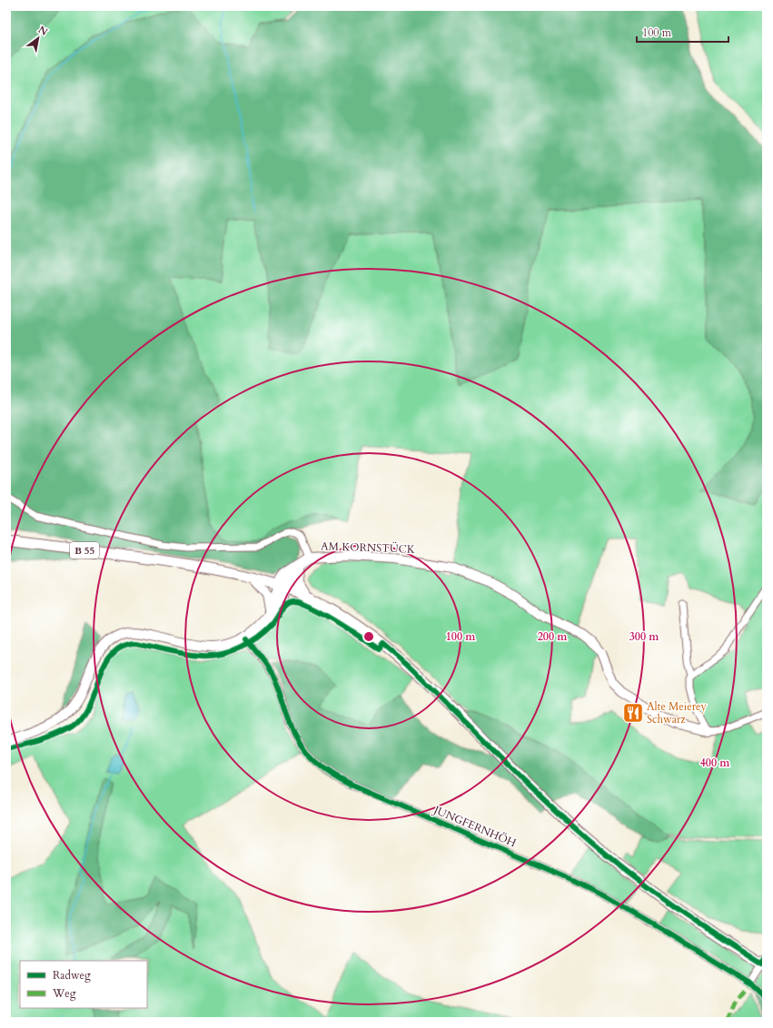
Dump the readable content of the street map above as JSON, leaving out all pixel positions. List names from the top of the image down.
{
  "streets": {
    "main road": ["B 55"],
    "street": ["AM KORNSTÜCK", "JUNGFERNHÖH"]
  },
  "crossings": [
    ["AM KORNSTÜCK", "B 55"]
  ],
  "places": {
    "restaurant": ["Alte Meierey Schwarz"]
  },
  "legend": ["Radweg", "Weg"],
  "scale_bar": "100 m",
  "north": "top right",
  "rings": [
    "100 m",
    "200 m",
    "300 m",
    "400 m"
  ]
}
